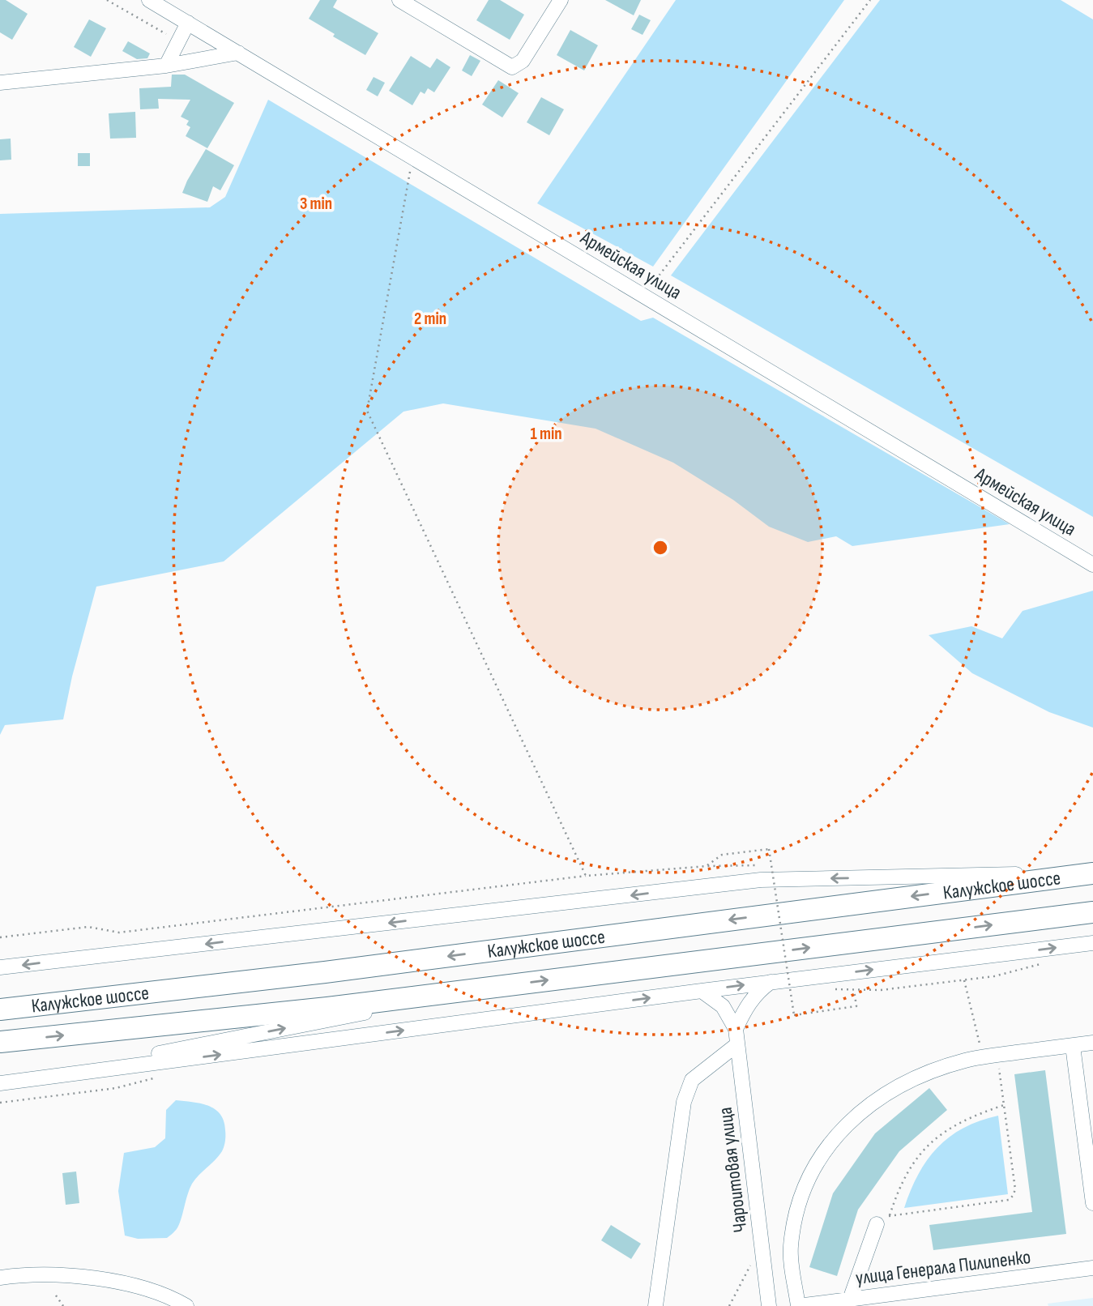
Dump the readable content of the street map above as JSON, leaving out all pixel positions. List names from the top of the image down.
{
  "streets": {
    "highway": ["Калужское шоссе"],
    "street": ["Армейская улица", "Чароитовая улица", "улица Генерала Пилипенко"]
  },
  "rings": ["3 min", "2 min", "1 min"]
}
